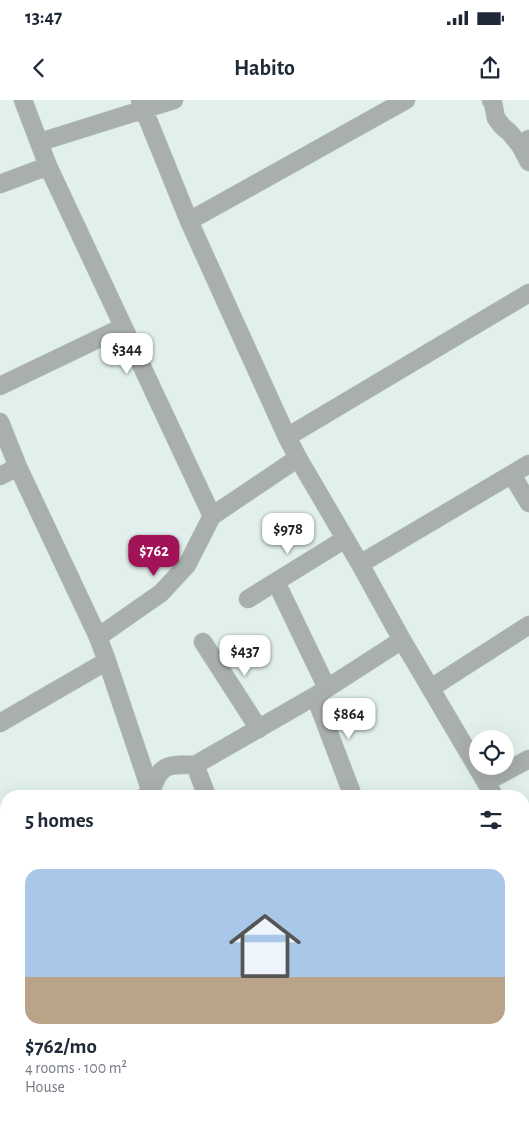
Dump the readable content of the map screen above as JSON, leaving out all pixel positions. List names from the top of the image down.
{
  "page": {
    "status": "13:47",
    "header": "Habito",
    "price": [
      "$344",
      "$978",
      "$762",
      "$437",
      "$864"
    ],
    "heading": "5 homes",
    "list": [
      {
        "name": "$762/mo",
        "note": "4 rooms · 100 m² · House"
      }
    ]
  }
}
